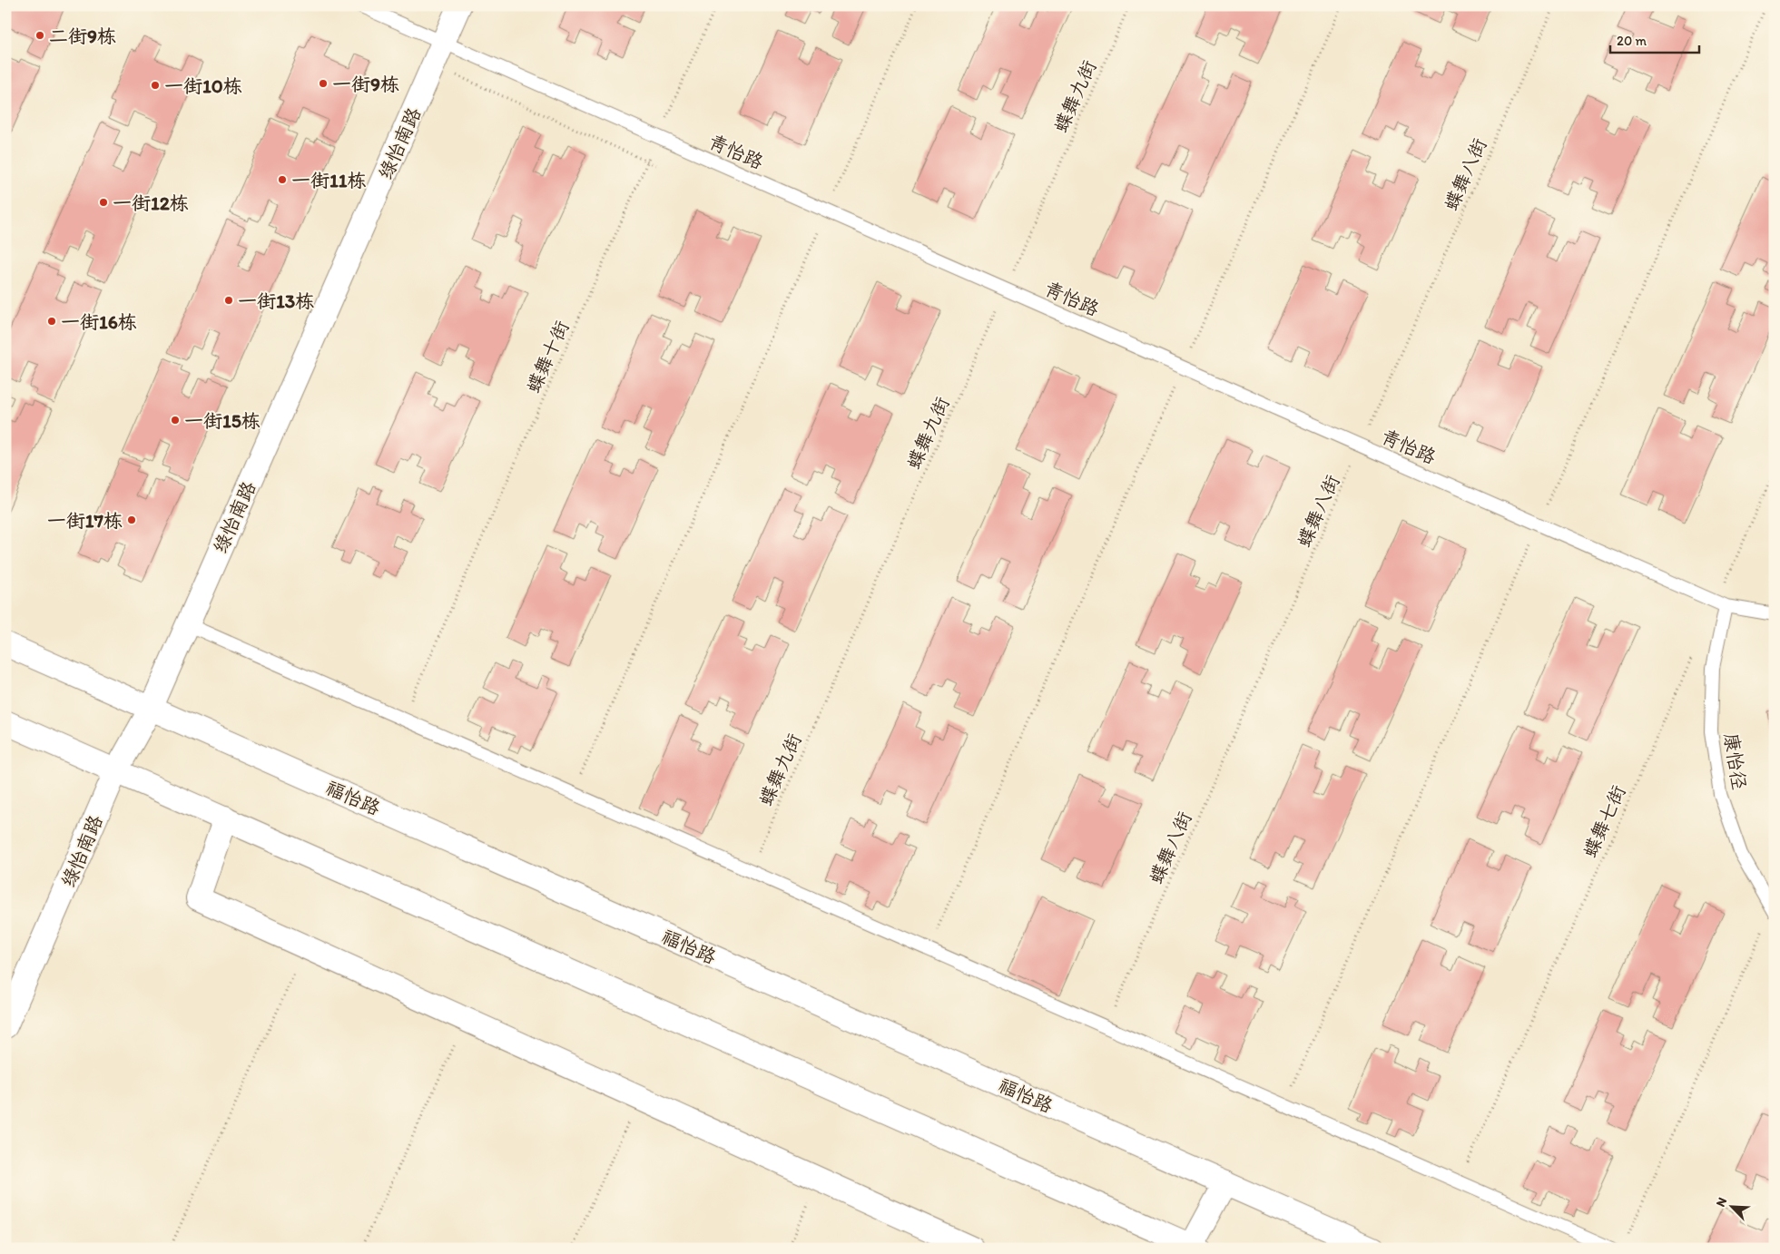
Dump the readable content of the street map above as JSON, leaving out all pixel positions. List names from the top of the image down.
{
  "streets": {
    "street": ["绿怡南路", "福怡路"],
    "lane": ["青怡路", "康怡径"],
    "path": [
      "蝶舞九街",
      "蝶舞八街",
      "蝶舞十街",
      "蝶舞七街"
    ]
  },
  "crossings": [
    ["蝶舞九街", "青怡路"],
    ["绿怡南路", "青怡路"],
    ["绿怡南路", "福怡路"],
    ["青怡路", "蝶舞八街"],
    ["青怡路", "蝶舞十街"],
    ["青怡路", "康怡径"]
  ],
  "places": [
    "二街9栋",
    "一街9栋",
    "一街10栋",
    "一街11栋",
    "一街12栋",
    "一街13栋",
    "一街16栋",
    "一街15栋",
    "一街17栋"
  ],
  "scale_bar": "20 m",
  "north": "top left"
}
